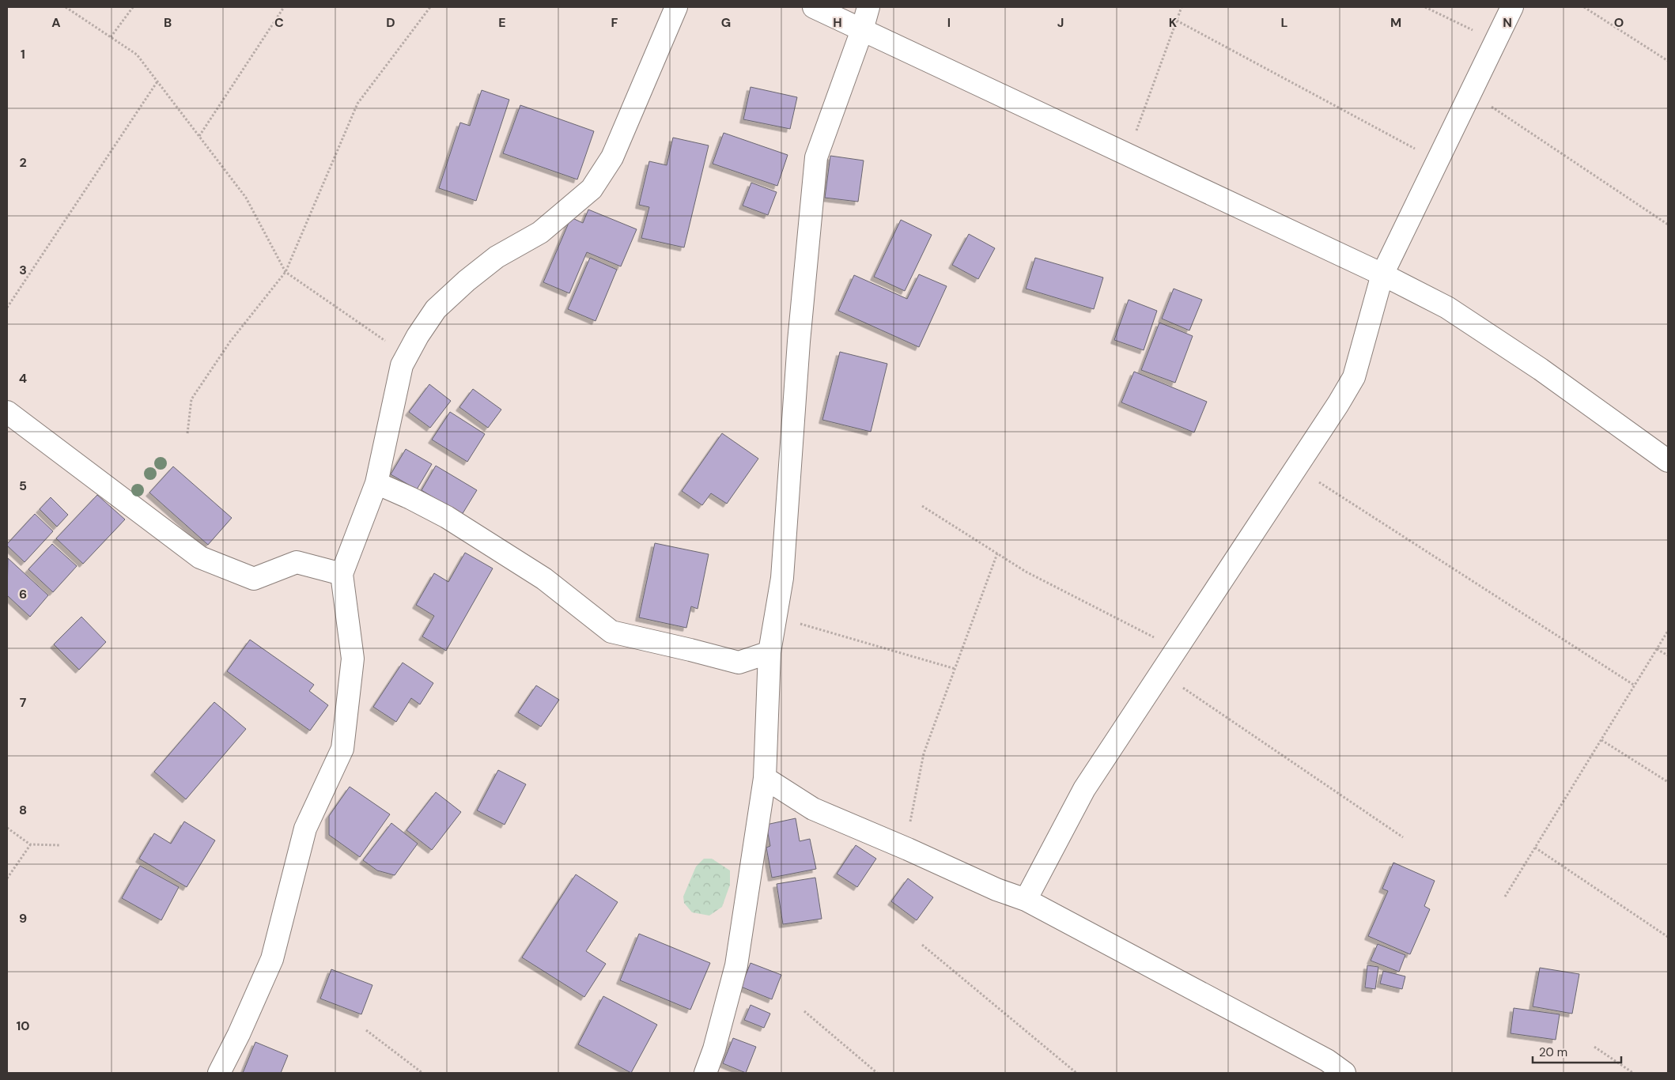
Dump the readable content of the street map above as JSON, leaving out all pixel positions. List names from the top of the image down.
{
  "scale_bar": "20 m",
  "grid": {
    "columns": [
      "A",
      "B",
      "C",
      "D",
      "E",
      "F",
      "G",
      "H",
      "I",
      "J",
      "K",
      "L",
      "M",
      "N",
      "O"
    ],
    "rows": [
      "1",
      "2",
      "3",
      "4",
      "5",
      "6",
      "7",
      "8",
      "9",
      "10"
    ]
  }
}
